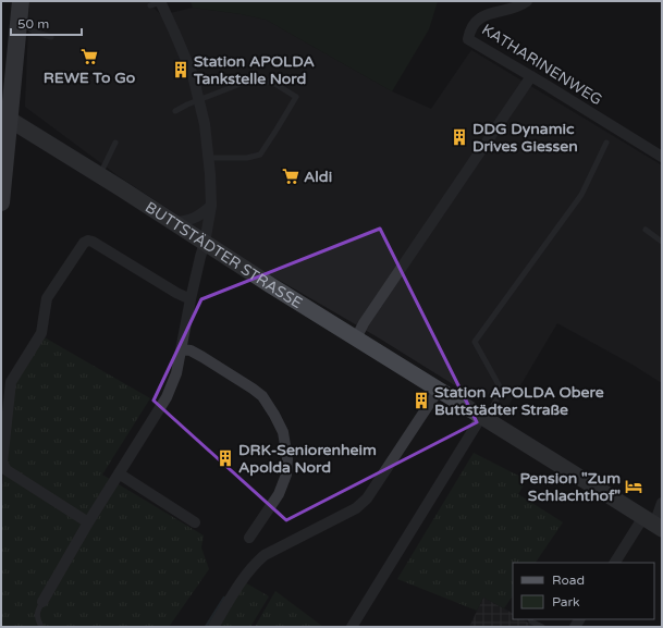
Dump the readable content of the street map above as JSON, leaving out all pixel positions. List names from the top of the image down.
{
  "streets": {
    "street": ["KATHARINENWEG", "BUTTSTÄDTER STRASSE"]
  },
  "places": {
    "supermarket": ["REWE To Go", "Aldi"],
    "building": [
      "Station APOLDA Tankstelle Nord",
      "DDG Dynamic Drives Giessen",
      "Station APOLDA Obere Buttstädter Straße",
      "DRK-Seniorenheim Apolda Nord"
    ],
    "hotel": ["Pension \"Zum Schlachthof\""]
  },
  "legend": ["Road", "Park"],
  "scale_bar": "50 m"
}
